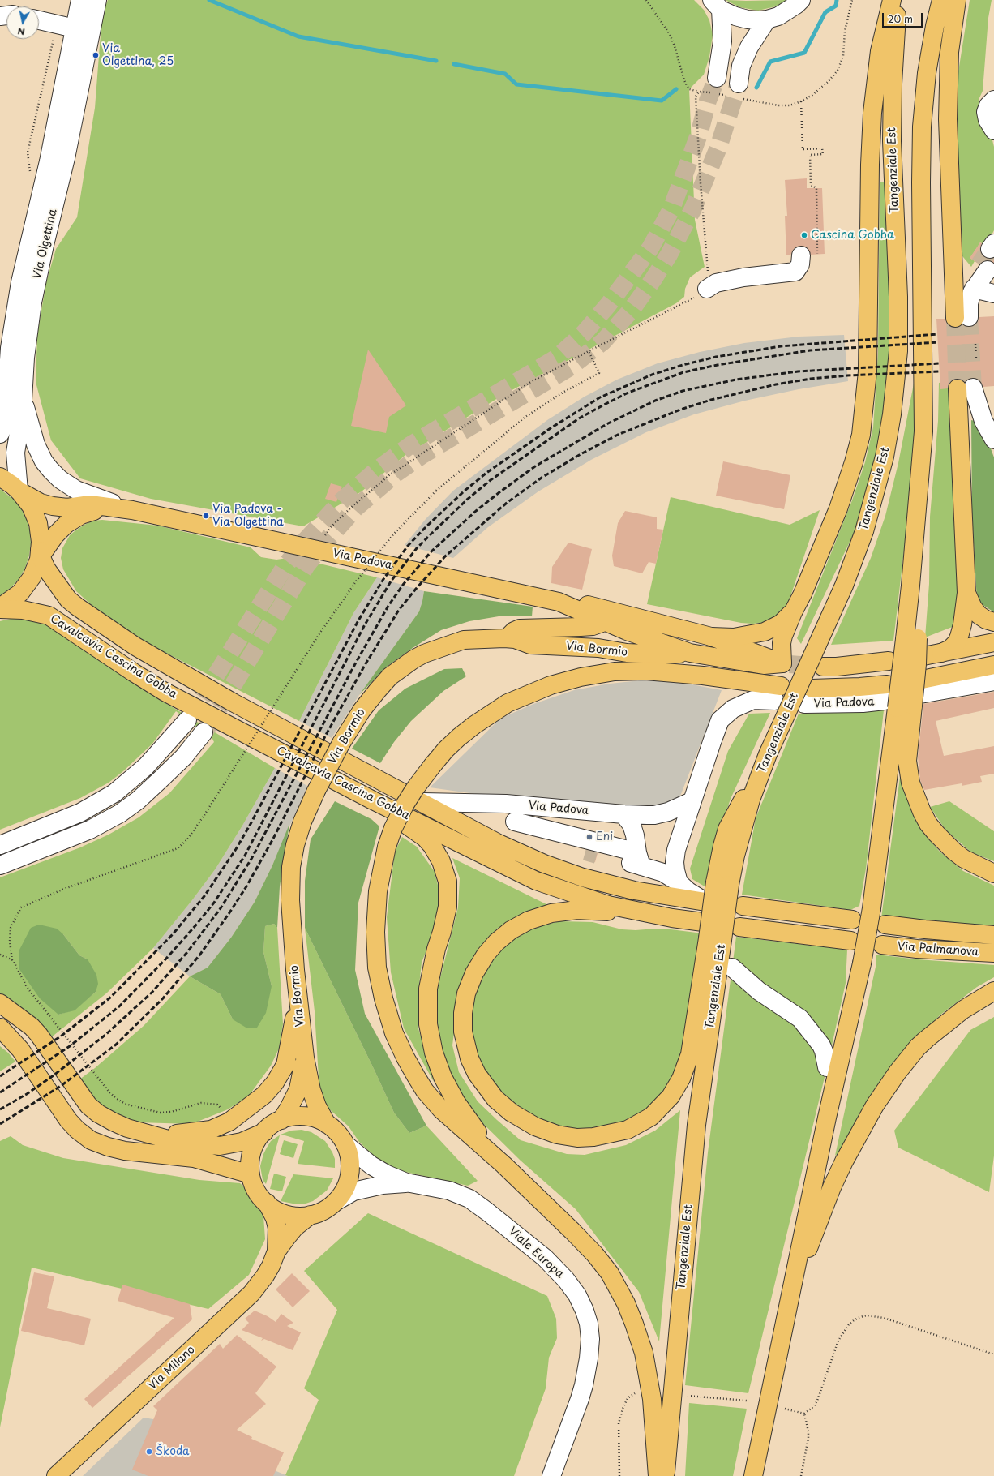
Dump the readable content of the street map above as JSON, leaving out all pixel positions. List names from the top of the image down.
{
  "streets": {
    "main road": [
      "Tangenziale Est",
      "Via Padova",
      "Via Bormio",
      "Cavalcavia Cascina Gobba",
      "Via Palmanova",
      "Via Milano"
    ],
    "street": ["Via Olgettina", "Viale Europa"]
  },
  "crossings": [
    ["Tangenziale Est", "Cavalcavia Cascina Gobba"],
    ["Via Olgettina", "Via Padova"],
    ["Via Padova", "Via Bormio"],
    ["Via Padova", "Cavalcavia Cascina Gobba"],
    ["Via Bormio", "Viale Europa"],
    ["Via Bormio", "Via Milano"],
    ["Viale Europa", "Via Milano"]
  ],
  "places": [
    "Via Olgettina, 25",
    "Cascina Gobba",
    "Via Padova - Via Olgettina",
    "Eni",
    "Škoda"
  ],
  "scale_bar": "20 m",
  "north": "bottom"
}
